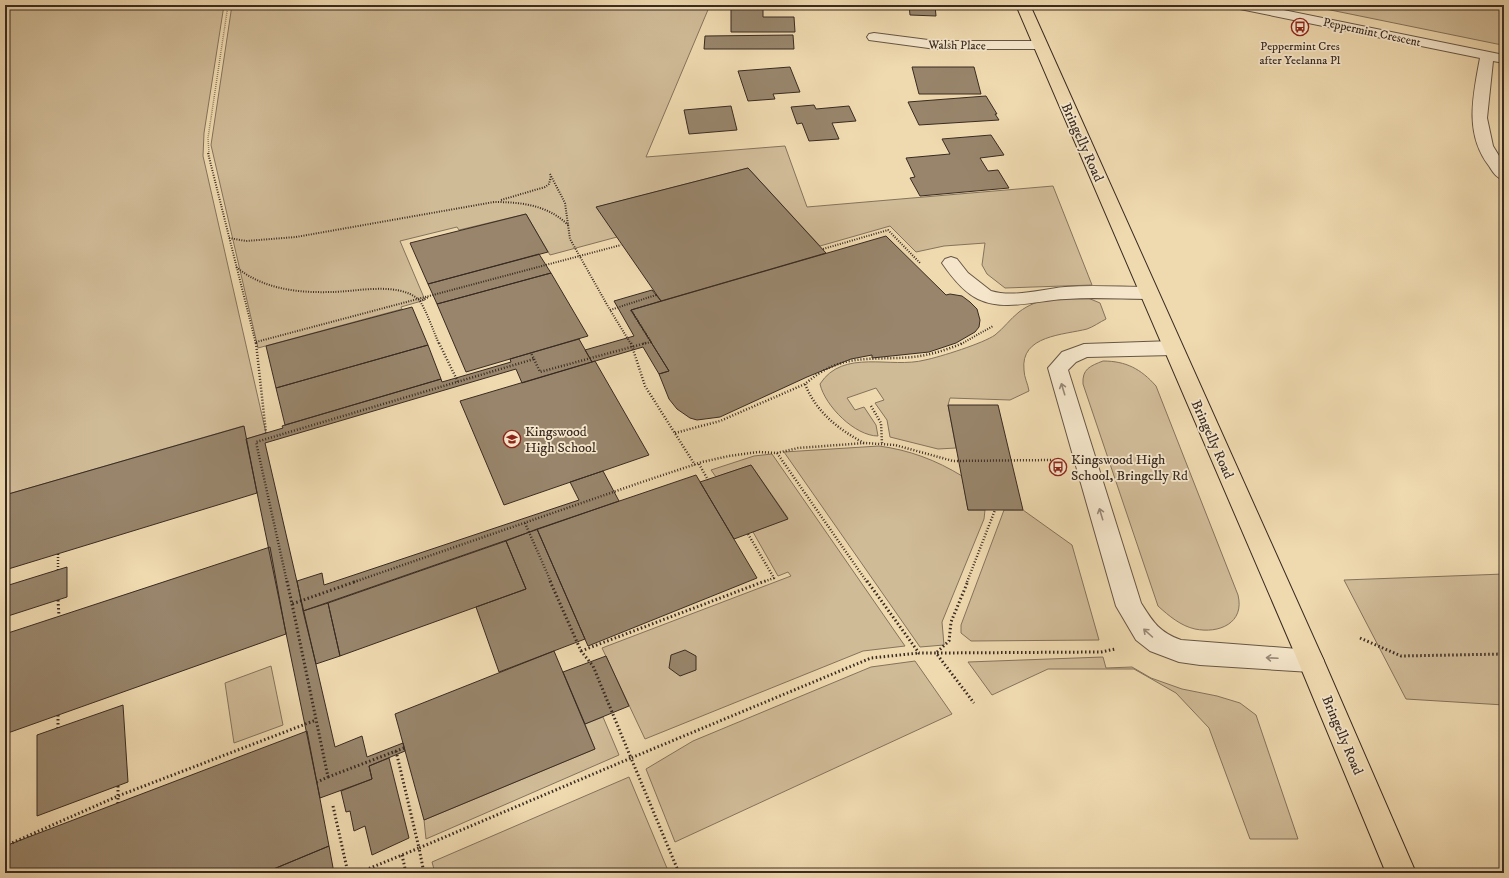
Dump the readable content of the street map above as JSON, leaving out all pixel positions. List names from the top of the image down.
{
  "streets": {
    "main road": ["Bringelly Road"],
    "street": ["Peppermint Crescent", "Walsh Place"]
  },
  "crossings": [
    ["Walsh Place", "Bringelly Road"]
  ],
  "places": {
    "bus stop": ["Peppermint Cres after Yeelanna Pl", "Kingswood High School, Bringelly Rd"],
    "school or university": ["Kingswood High School"]
  }
}
